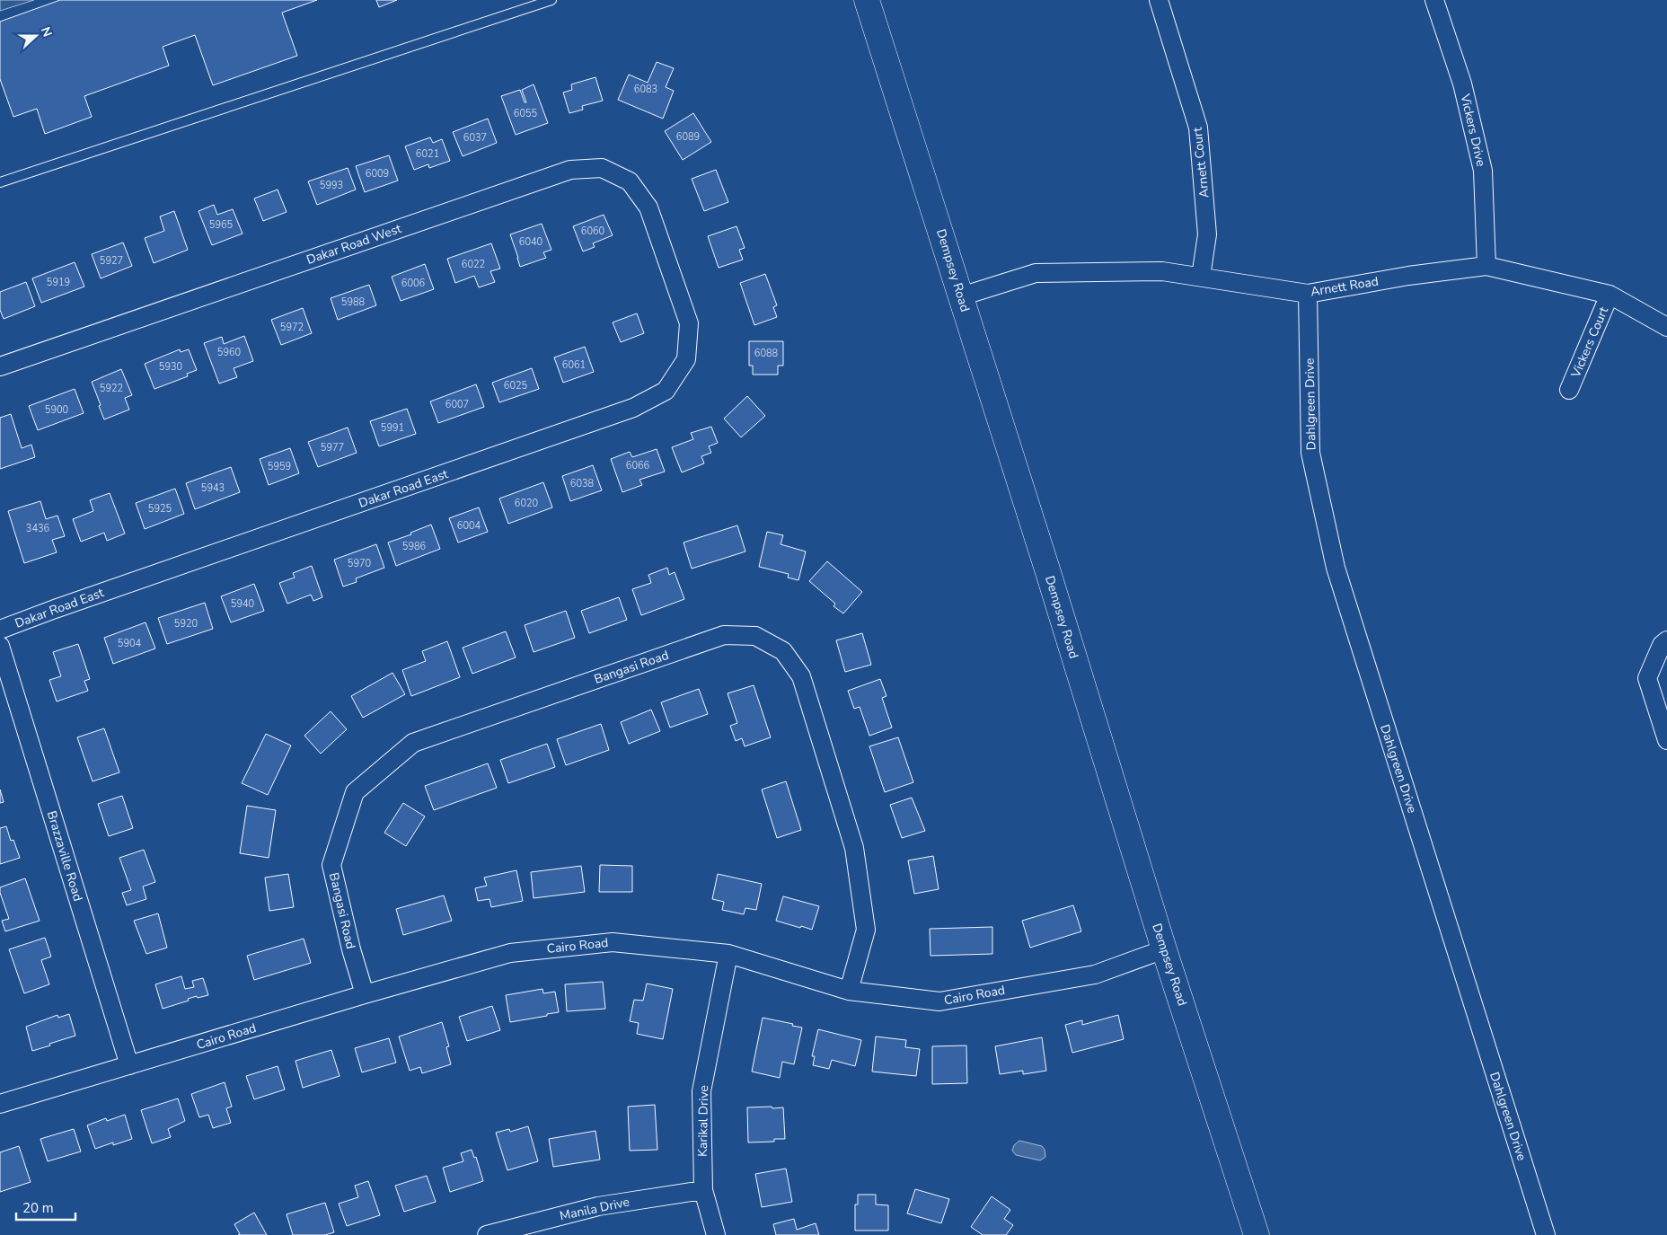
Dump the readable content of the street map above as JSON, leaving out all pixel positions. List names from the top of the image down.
{
  "streets": {
    "main road": ["Dempsey Road"],
    "street": [
      "Vickers Drive",
      "Arnett Court",
      "Dakar Road West",
      "Arnett Road",
      "Vickers Court",
      "Dahlgreen Drive",
      "Dakar Road East",
      "Bangasi Road",
      "Brazzaville Road",
      "Cairo Road",
      "Karikal Drive",
      "Manila Drive"
    ]
  },
  "crossings": [
    ["Vickers Drive", "Arnett Road"],
    ["Arnett Court", "Arnett Road"],
    ["Dakar Road West", "Dakar Road East"],
    ["Dempsey Road", "Arnett Road"],
    ["Dempsey Road", "Cairo Road"],
    ["Arnett Road", "Vickers Court"],
    ["Arnett Road", "Dahlgreen Drive"],
    ["Bangasi Road", "Cairo Road"],
    ["Brazzaville Road", "Cairo Road"],
    ["Cairo Road", "Karikal Drive"],
    ["Karikal Drive", "Manila Drive"]
  ],
  "house_numbers": [
    "6083",
    "6055",
    "6089",
    "6037",
    "6021",
    "6009",
    "5993",
    "5965",
    "6060",
    "6040",
    "5927",
    "6022",
    "5919",
    "6006",
    "5988",
    "5972",
    "5960",
    "6088",
    "6061",
    "5930",
    "6025",
    "5922",
    "6007",
    "5900",
    "5991",
    "5977",
    "6066",
    "5959",
    "6038",
    "5943",
    "6020",
    "5925",
    "6004",
    "3436",
    "5986",
    "5970",
    "5940",
    "5920",
    "5904"
  ],
  "scale_bar": "20 m",
  "north": "right"
}
